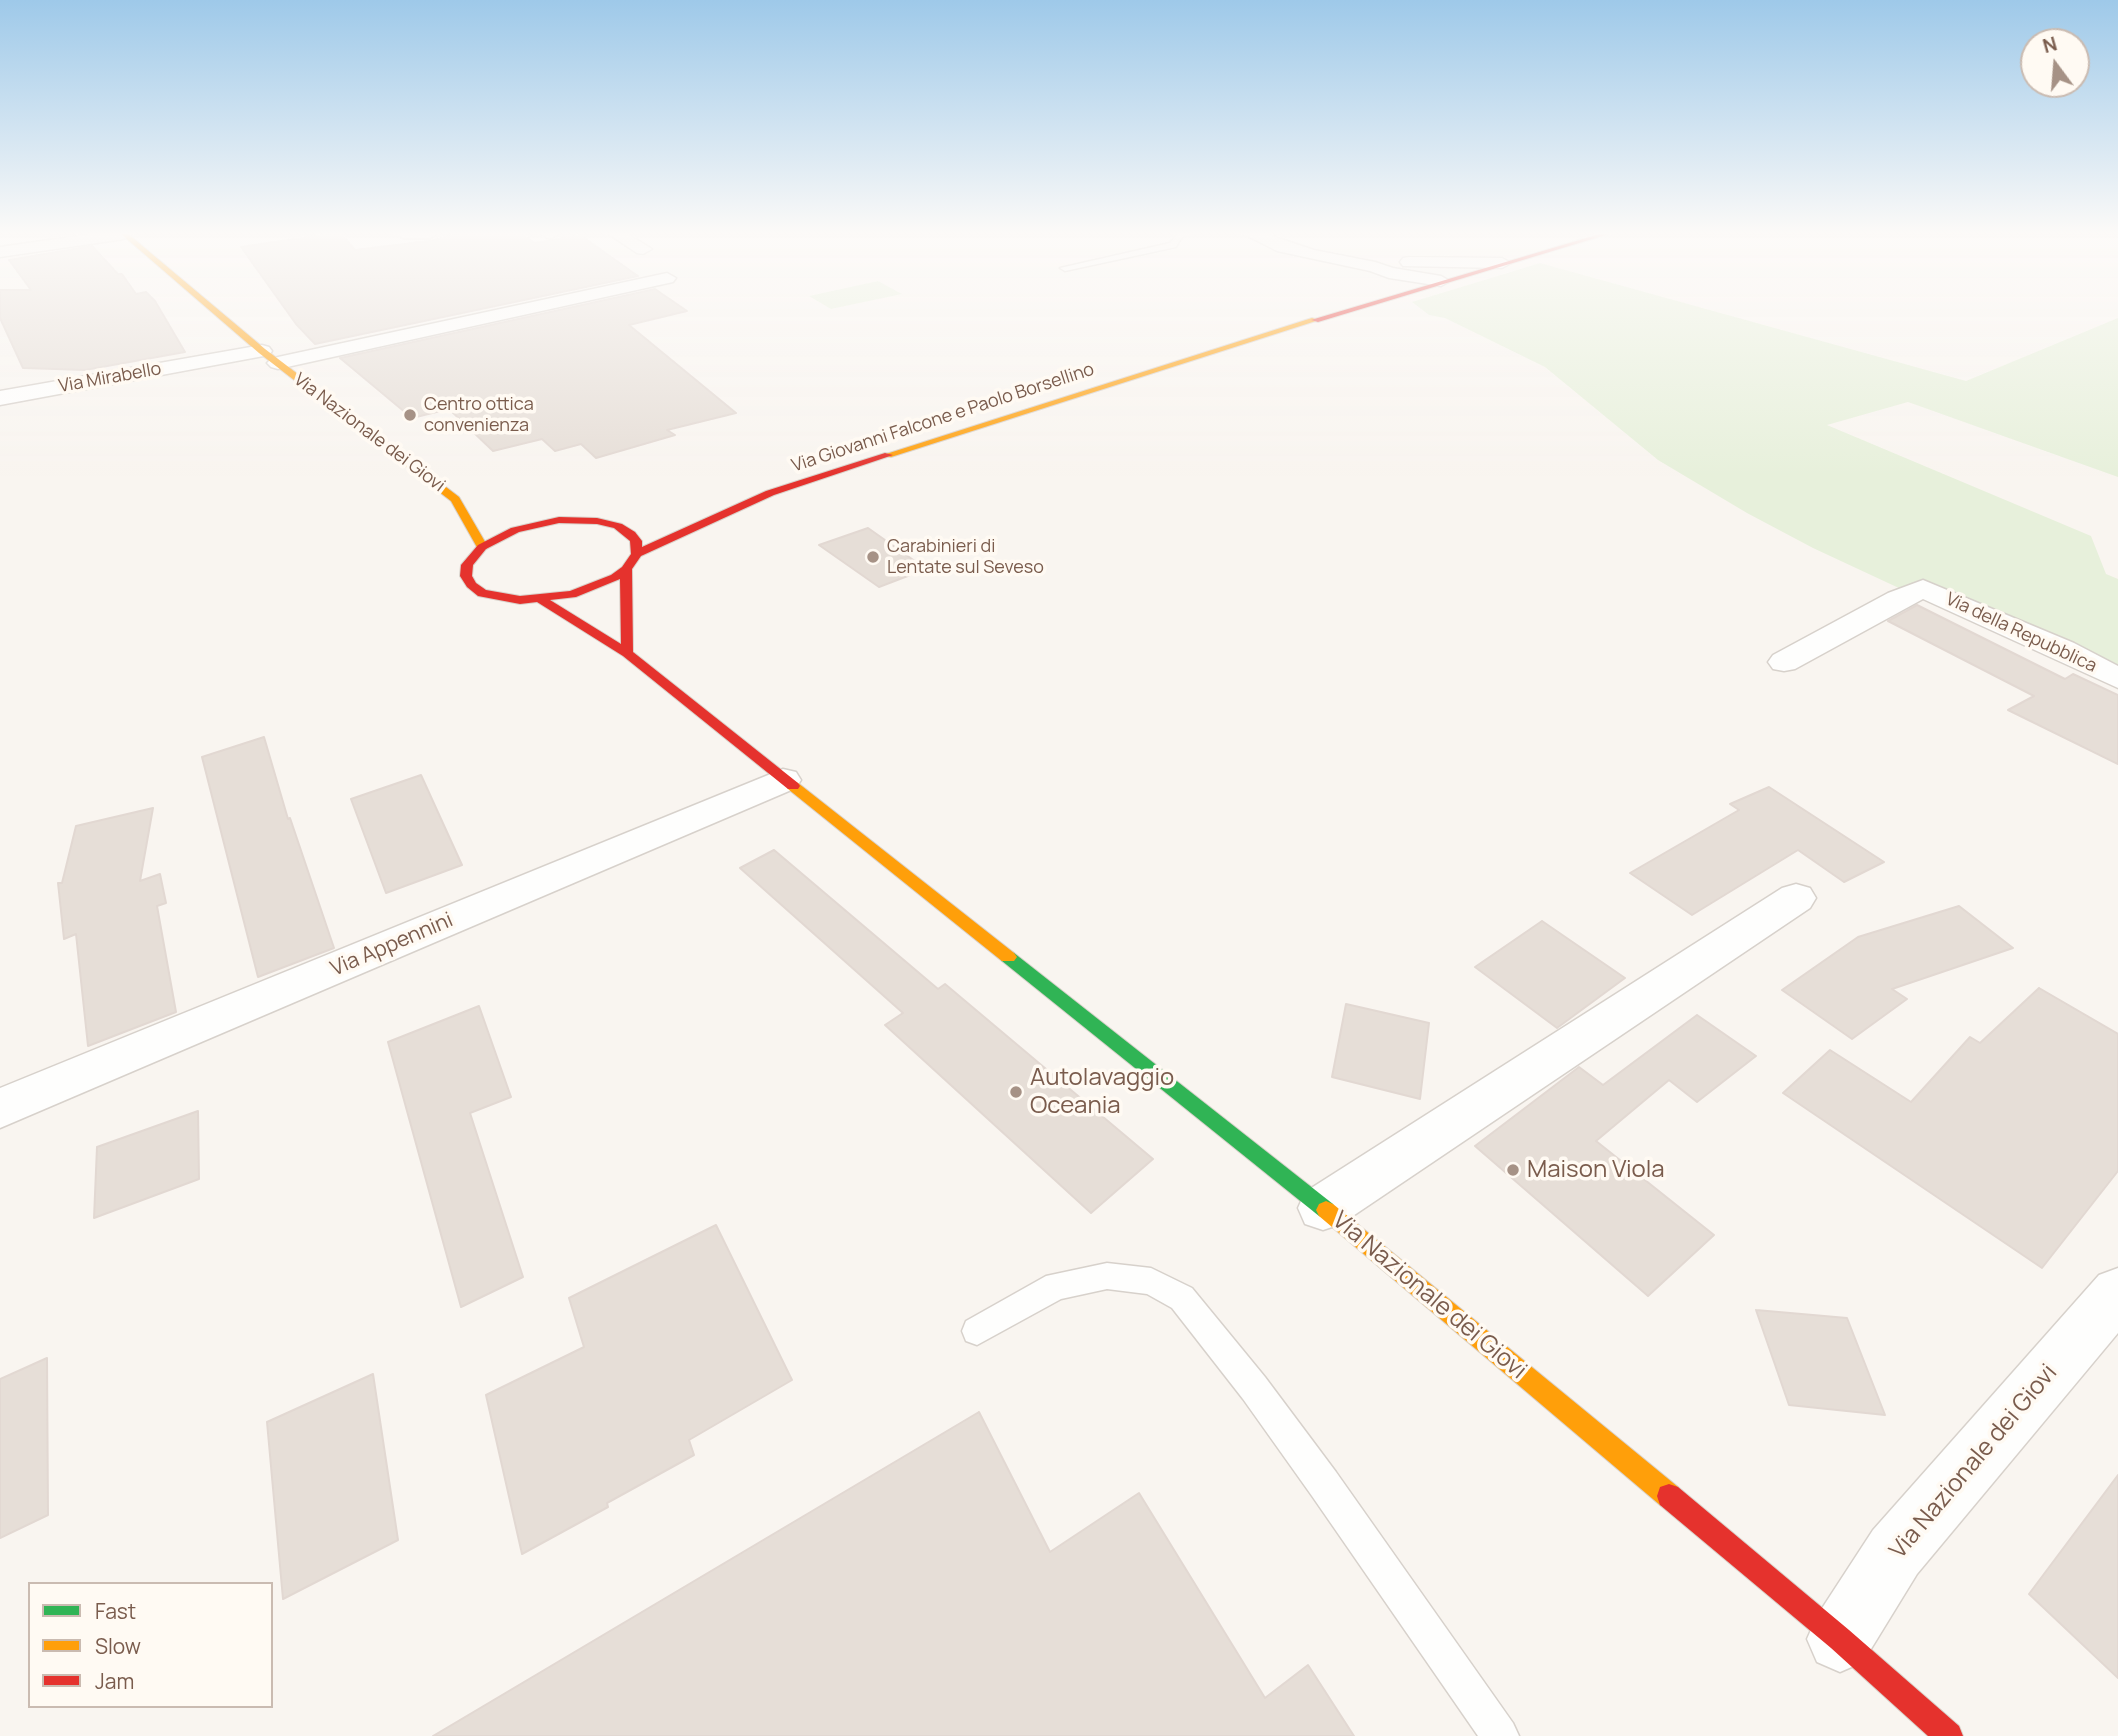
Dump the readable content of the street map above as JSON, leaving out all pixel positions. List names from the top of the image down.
{
  "streets": {
    "main road": ["Via Giovanni Falcone e Paolo Borsellino", "Via Nazionale dei Giovi"],
    "street": ["Via Mirabello", "Via della Repubblica", "Via Appennini"]
  },
  "crossings": [
    ["Via Mirabello", "Via Nazionale dei Giovi"]
  ],
  "places": [
    "Centro ottica convenienza",
    "Carabinieri di Lentate sul Seveso",
    "Autolavaggio Oceania",
    "Maison Viola"
  ],
  "legend": ["Fast", "Slow", "Jam"],
  "north": "top"
}
